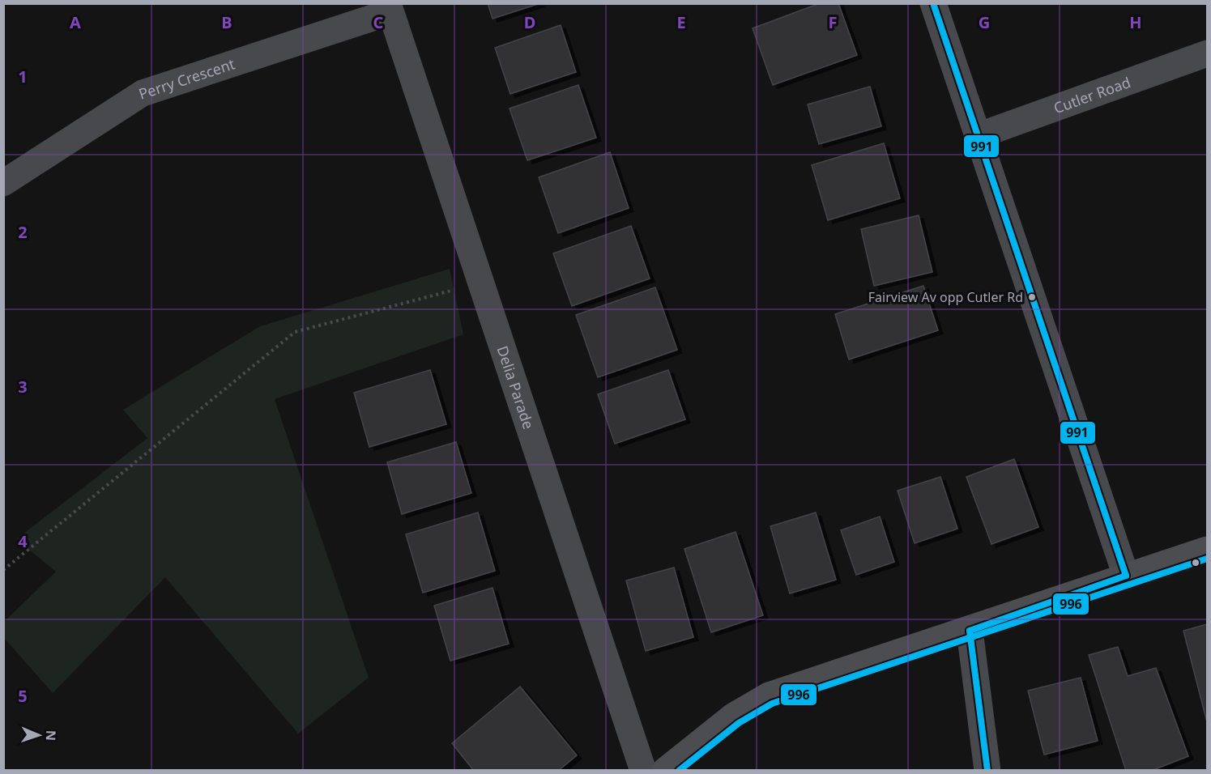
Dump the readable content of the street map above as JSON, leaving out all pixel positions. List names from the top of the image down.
{
  "streets": {
    "street": ["Perry Crescent", "Cutler Road", "Delia Parade"]
  },
  "crossings": [
    ["Perry Crescent", "Delia Parade"]
  ],
  "places": ["Fairview Av opp Cutler Rd"],
  "lines": ["transit line 991", "transit line 996"],
  "north": "right",
  "grid": {
    "columns": [
      "A",
      "B",
      "C",
      "D",
      "E",
      "F",
      "G",
      "H"
    ],
    "rows": [
      "1",
      "2",
      "3",
      "4",
      "5"
    ]
  }
}
